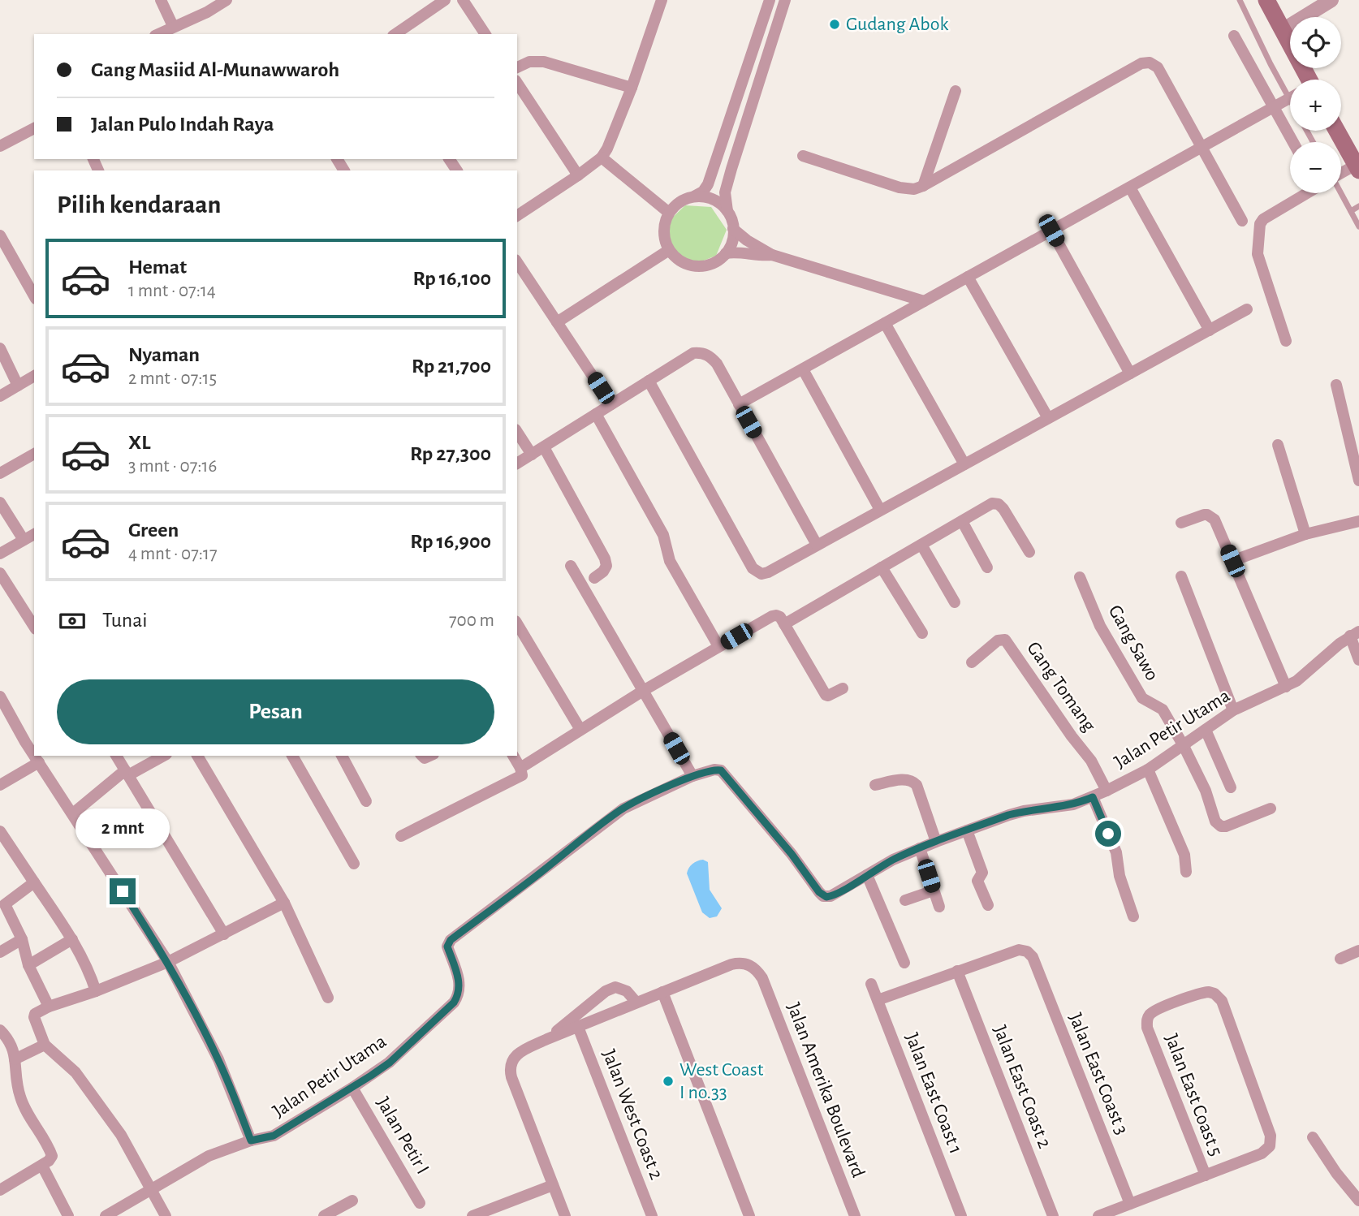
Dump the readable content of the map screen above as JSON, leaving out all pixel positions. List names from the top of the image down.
{
  "streets": {
    "street": [
      "Gang Sawo",
      "Gang Tomang",
      "Jalan Petir Utama",
      "Jalan East Coast 3",
      "Jalan East Coast 2",
      "Jalan Amerika Boulevard",
      "Jalan East Coast 1",
      "Jalan East Coast 5",
      "Jalan West Coast 2",
      "Jalan Petir I"
    ]
  },
  "crossings": [
    ["Gang Sawo", "Jalan Petir Utama"],
    ["Gang Tomang", "Jalan Petir Utama"],
    ["Jalan Petir Utama", "Jalan Petir I"],
    ["Jalan East Coast 3", "Jalan East Coast 2"]
  ],
  "places": ["Gudang Abok", "West Coast I no.33"],
  "page": {
    "map_buttons": ["+", "−"],
    "banner": ["Gang Masiid Al-Munawwaroh", "Jalan Pulo Indah Raya"],
    "heading": "Pilih kendaraan",
    "list": [
      {
        "name": "Hemat",
        "note": "1 mnt · 07:14",
        "value": "Rp 16,100"
      },
      {
        "name": "Nyaman",
        "note": "2 mnt · 07:15",
        "value": "Rp 21,700"
      },
      {
        "name": "XL",
        "note": "3 mnt · 07:16",
        "value": "Rp 27,300"
      },
      {
        "name": "Green",
        "note": "4 mnt · 07:17",
        "value": "Rp 16,900"
      }
    ],
    "pay": ["Tunai", "700 m"],
    "buttons": "Pesan",
    "bubble": "2 mnt"
  }
}
